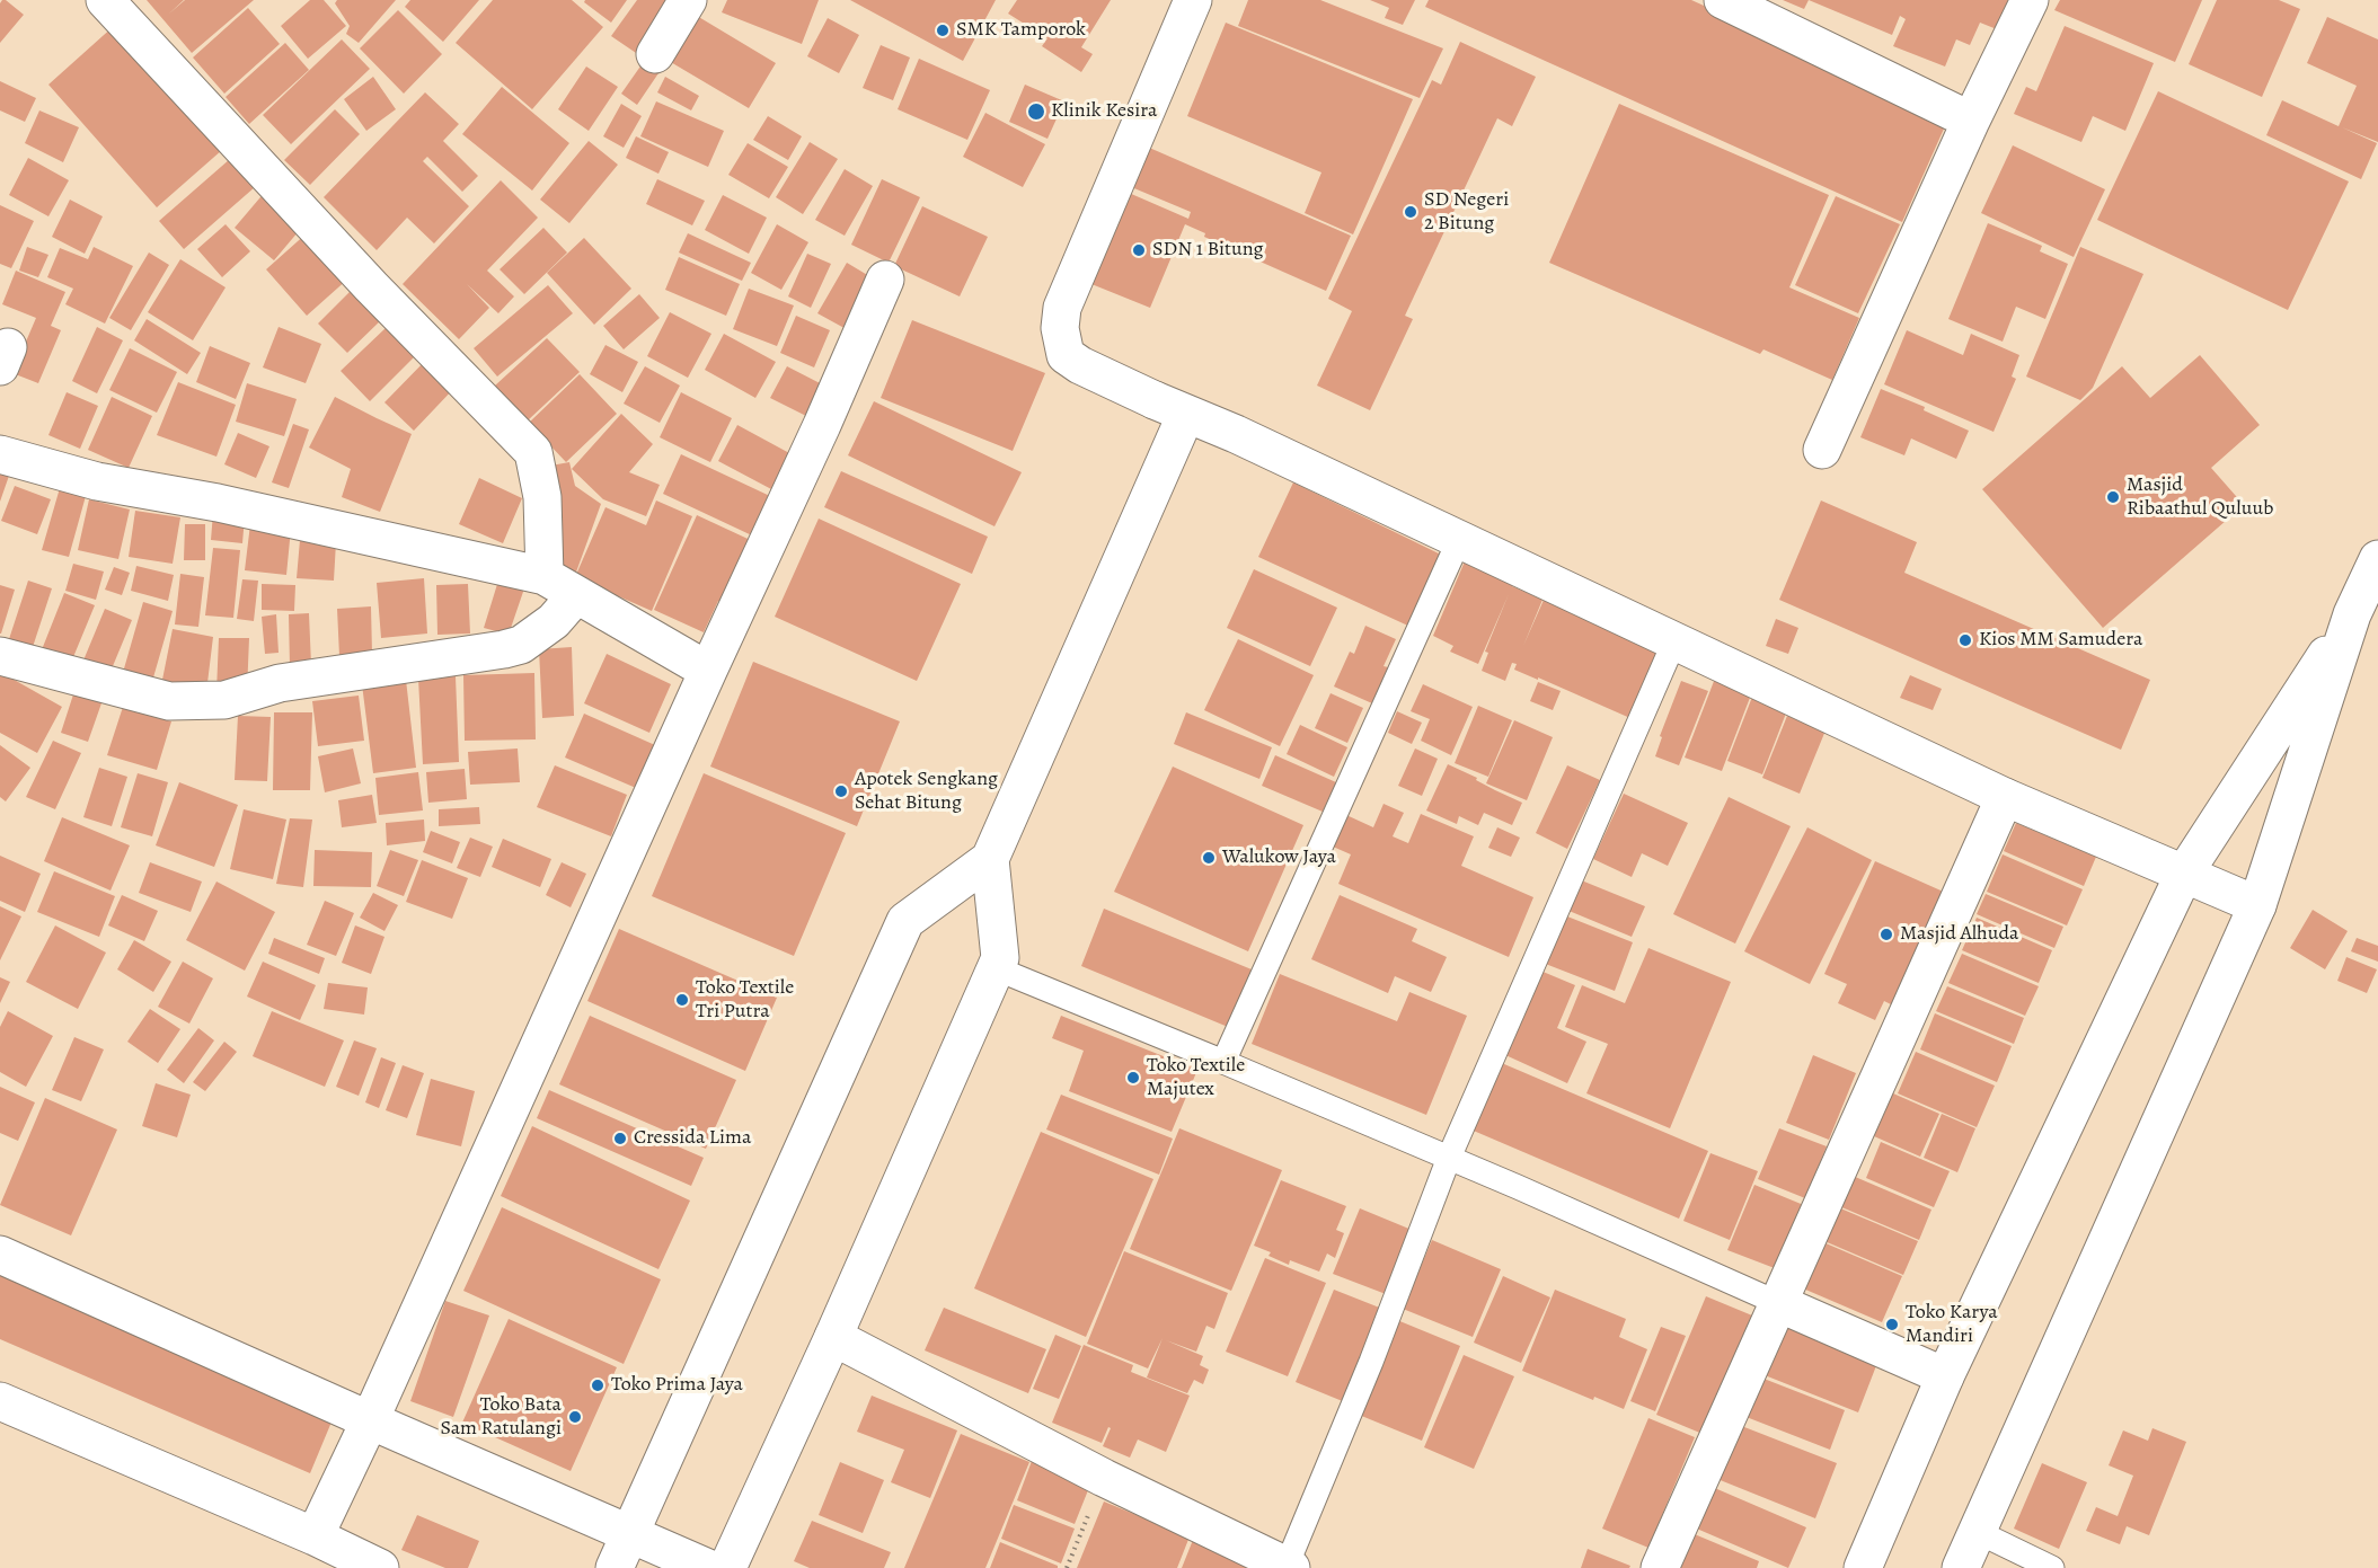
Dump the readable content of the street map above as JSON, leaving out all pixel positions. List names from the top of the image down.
{
  "places": [
    "SMK Tamporok",
    "Klinik Kesira",
    "SD Negeri 2 Bitung",
    "SDN 1 Bitung",
    "Masjid Ribaathul Quluub",
    "Kios MM Samudera",
    "Apotek Sengkang Sehat Bitung",
    "Walukow Jaya",
    "Masjid Alhuda",
    "Toko Textile Tri Putra",
    "Toko Textile Majutex",
    "Cressida Lima",
    "Toko Karya Mandiri",
    "Toko Prima Jaya",
    "Toko Bata Sam Ratulangi"
  ]
}
